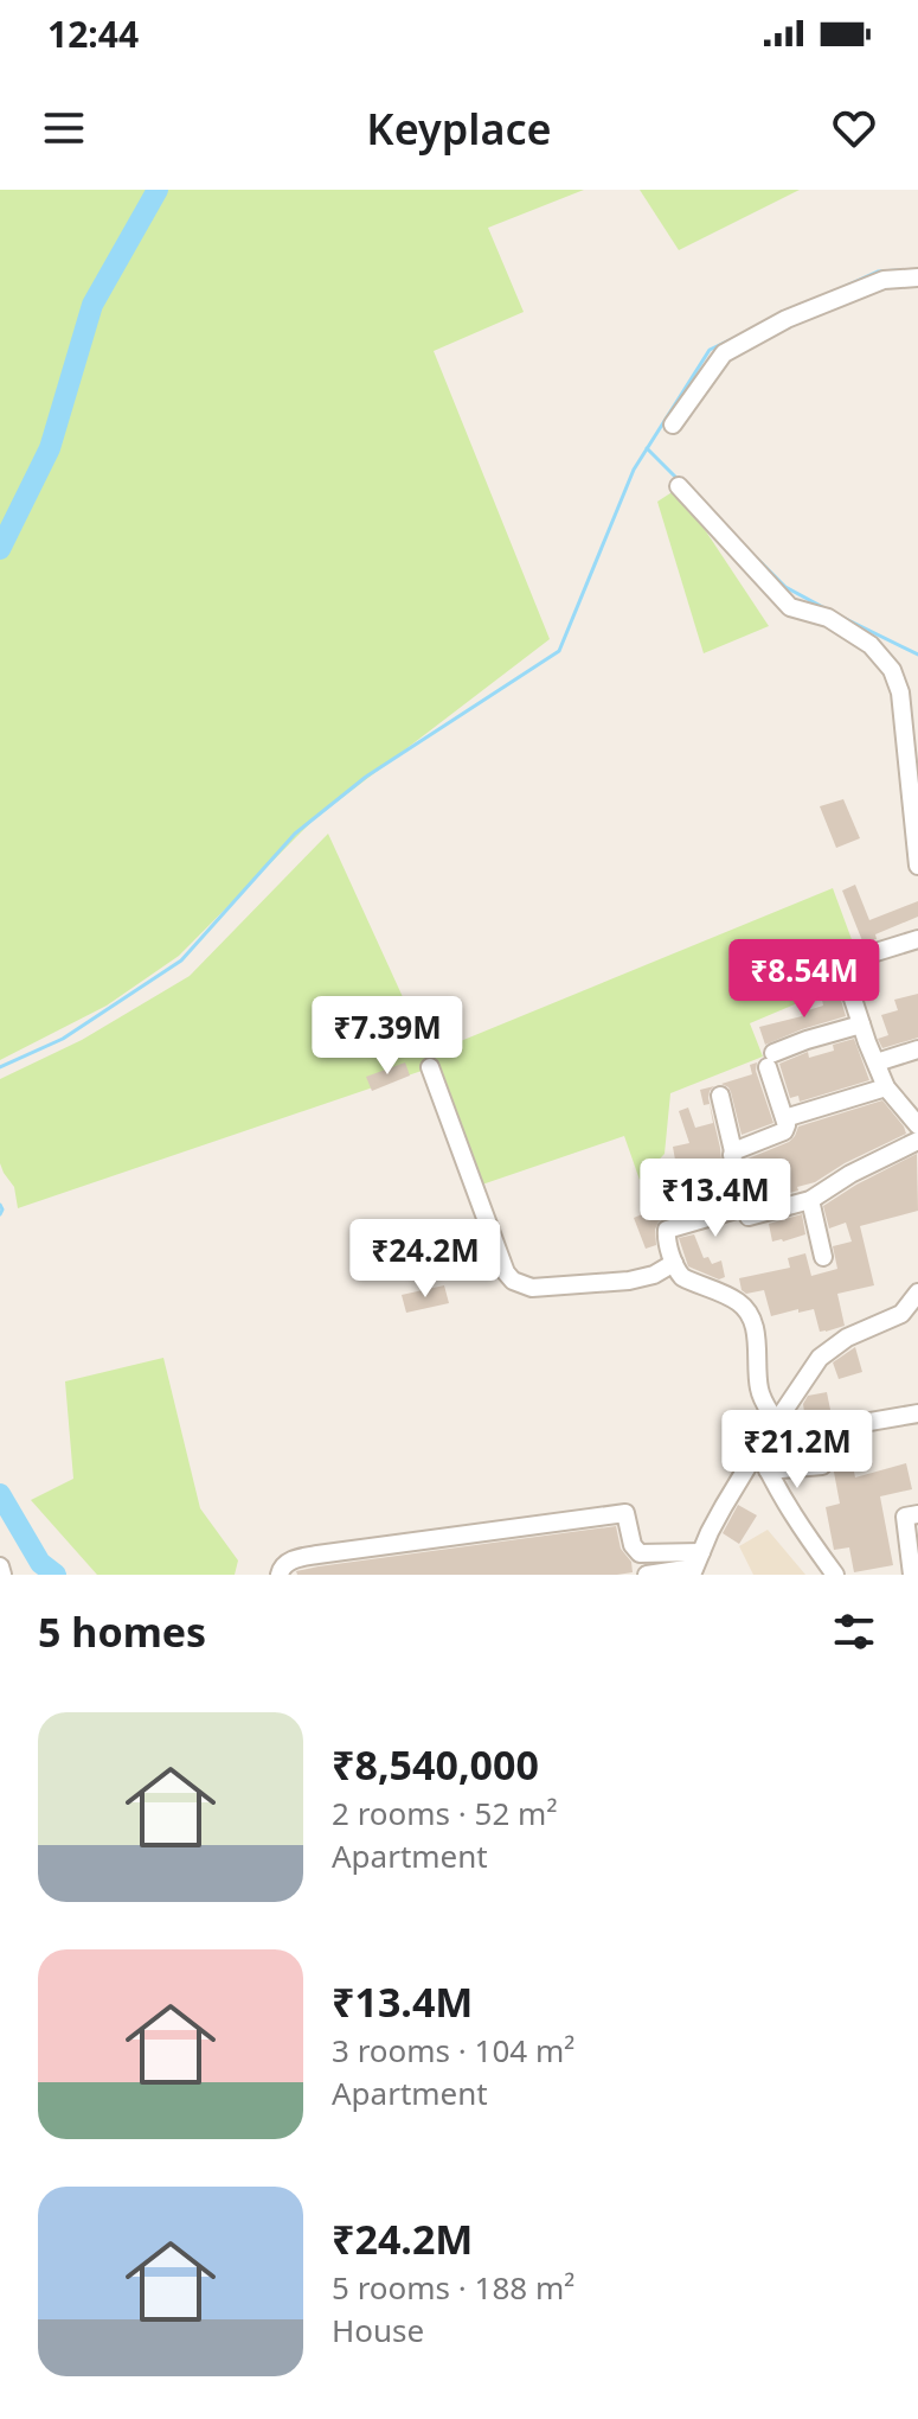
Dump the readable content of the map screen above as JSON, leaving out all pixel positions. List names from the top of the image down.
{
  "page": {
    "status": "12:44",
    "header": "Keyplace",
    "price": [
      "₹8.54M",
      "₹7.39M",
      "₹13.4M",
      "₹24.2M",
      "₹21.2M"
    ],
    "heading": "5 homes",
    "list": [
      {
        "name": "₹8,540,000",
        "note": "2 rooms · 52 m² · Apartment"
      },
      {
        "name": "₹13.4M",
        "note": "3 rooms · 104 m² · Apartment"
      },
      {
        "name": "₹24.2M",
        "note": "5 rooms · 188 m² · House"
      }
    ]
  }
}
